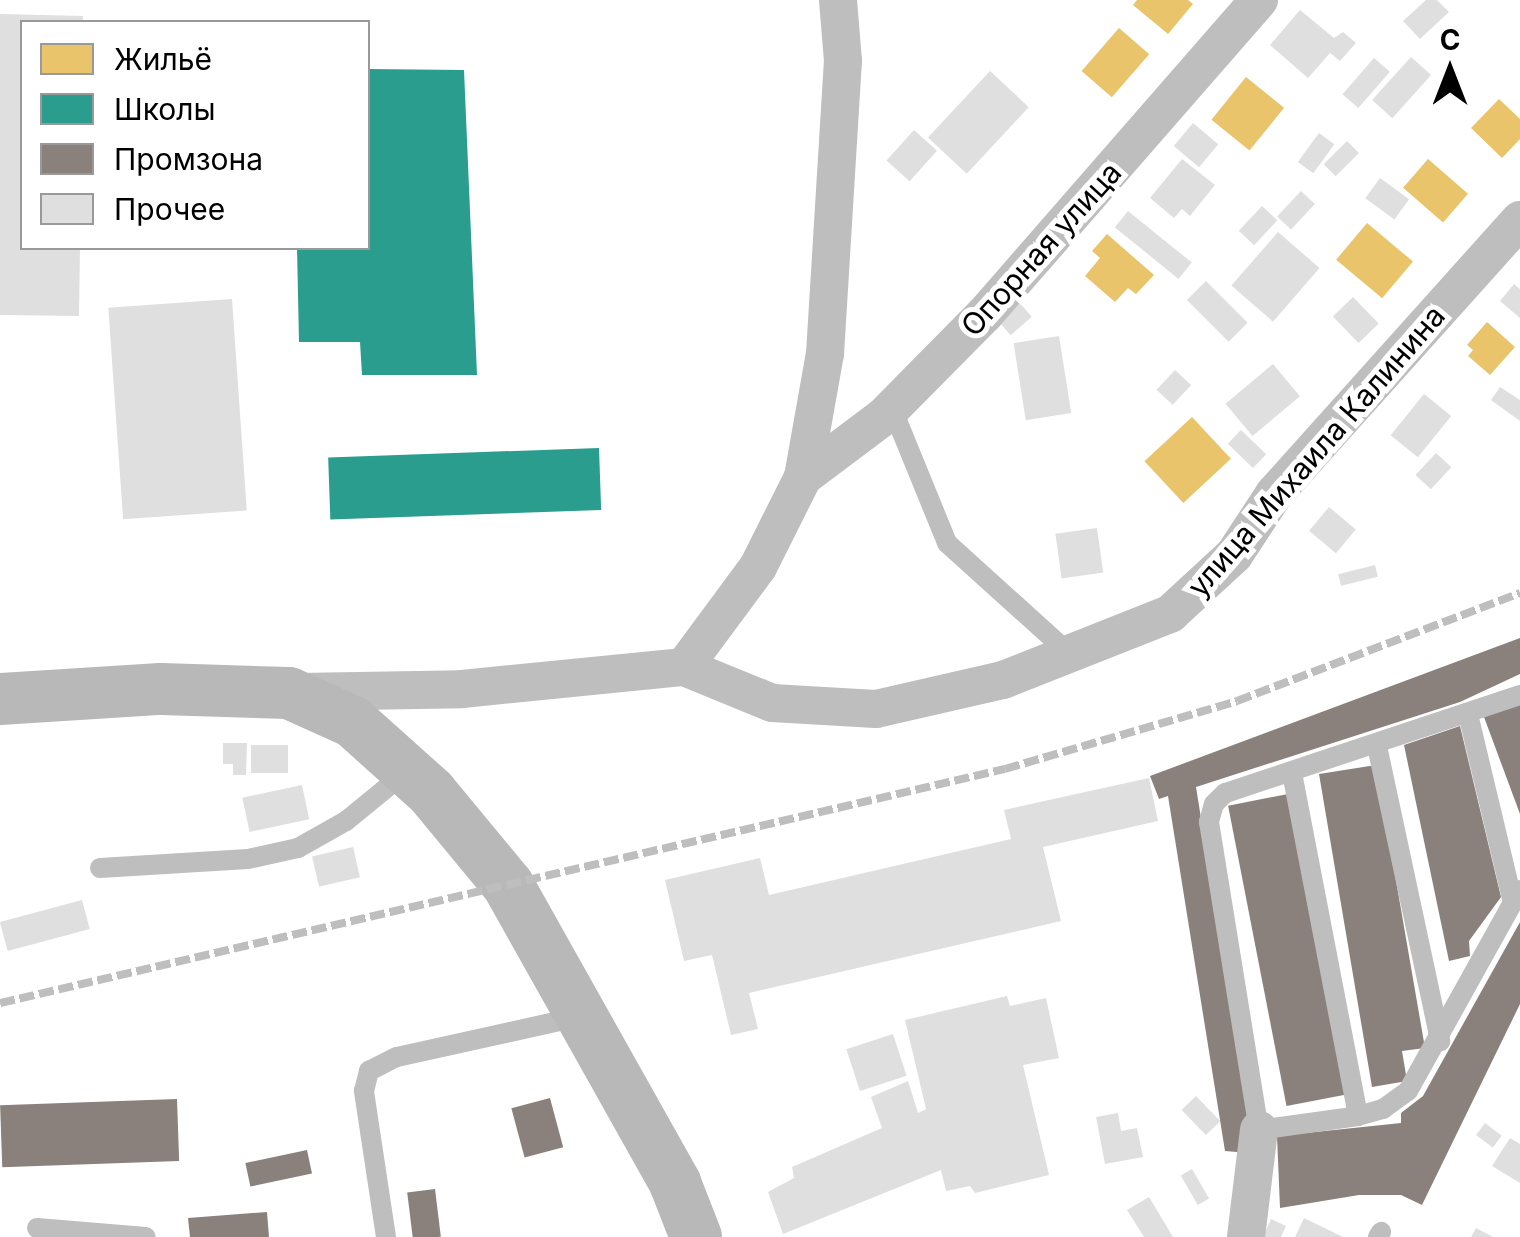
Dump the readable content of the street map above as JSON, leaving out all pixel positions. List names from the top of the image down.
{
  "streets": {
    "street": ["Опорная улица", "улица Михаила Калинина"]
  },
  "legend": [
    "Жильё",
    "Школы",
    "Промзона",
    "Прочее"
  ],
  "north": "top"
}
